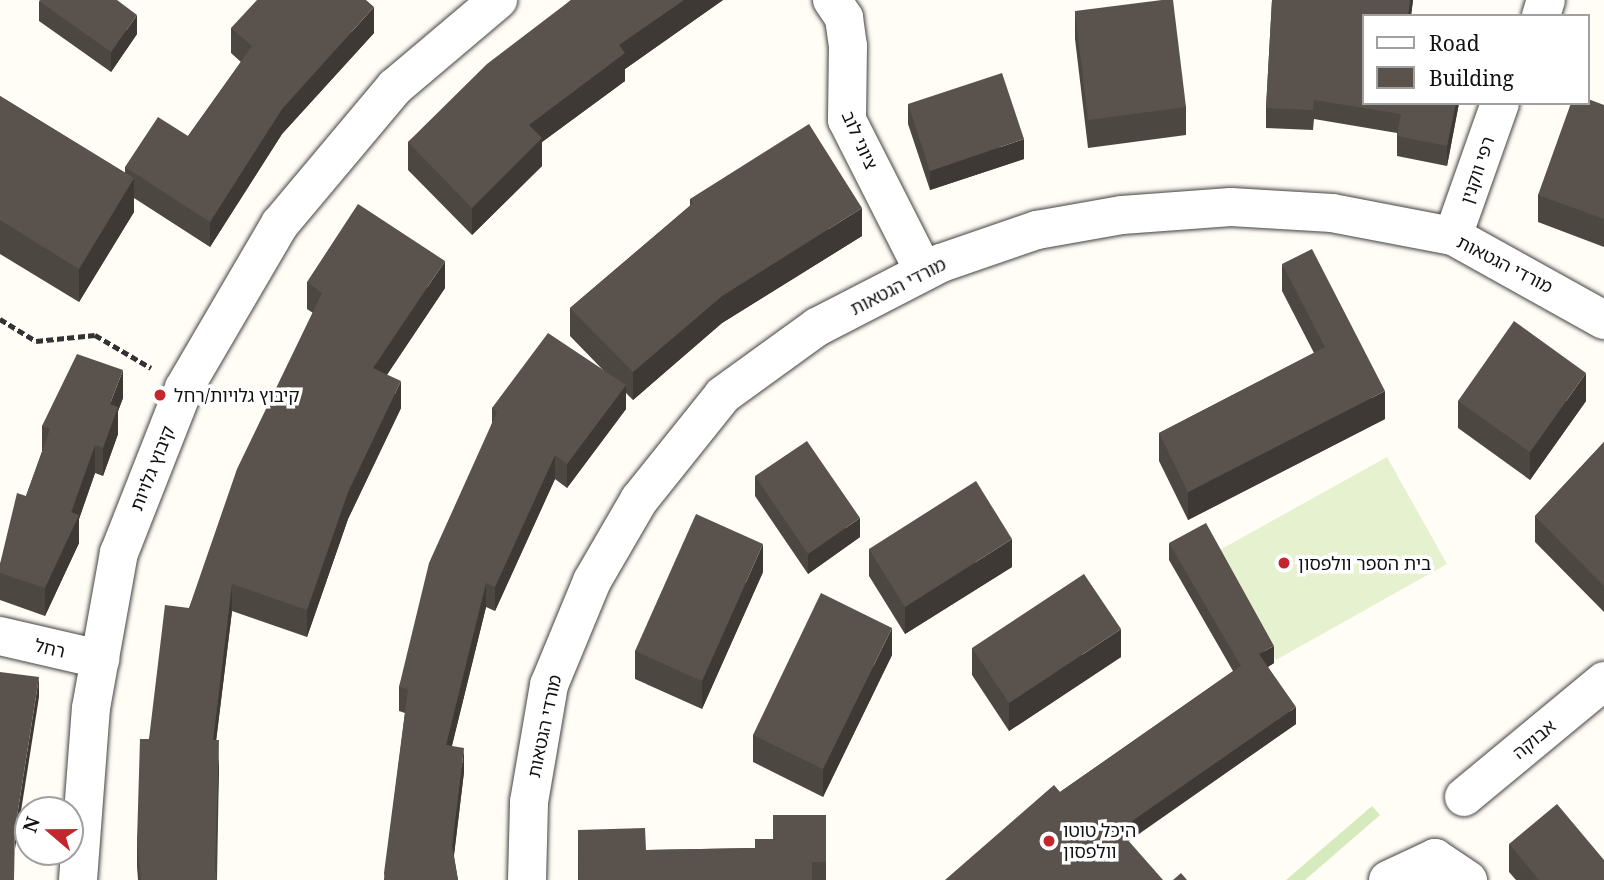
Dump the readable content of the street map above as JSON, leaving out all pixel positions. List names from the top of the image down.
{
  "streets": {
    "street": [
      "ציוני לוב",
      "רפי ווקנין",
      "מורדי הגטאות",
      "קיבוץ גלויות",
      "רחל",
      "אבוקה"
    ]
  },
  "crossings": [
    ["ציוני לוב", "מורדי הגטאות"],
    ["רפי ווקנין", "מורדי הגטאות"],
    ["קיבוץ גלויות", "רחל"]
  ],
  "places": ["קיבוץ גלויות/רחל", "בית הספר וולפסון", "היכל טוטו וולפסון"],
  "legend": ["Road", "Building"],
  "north": "left"
}
